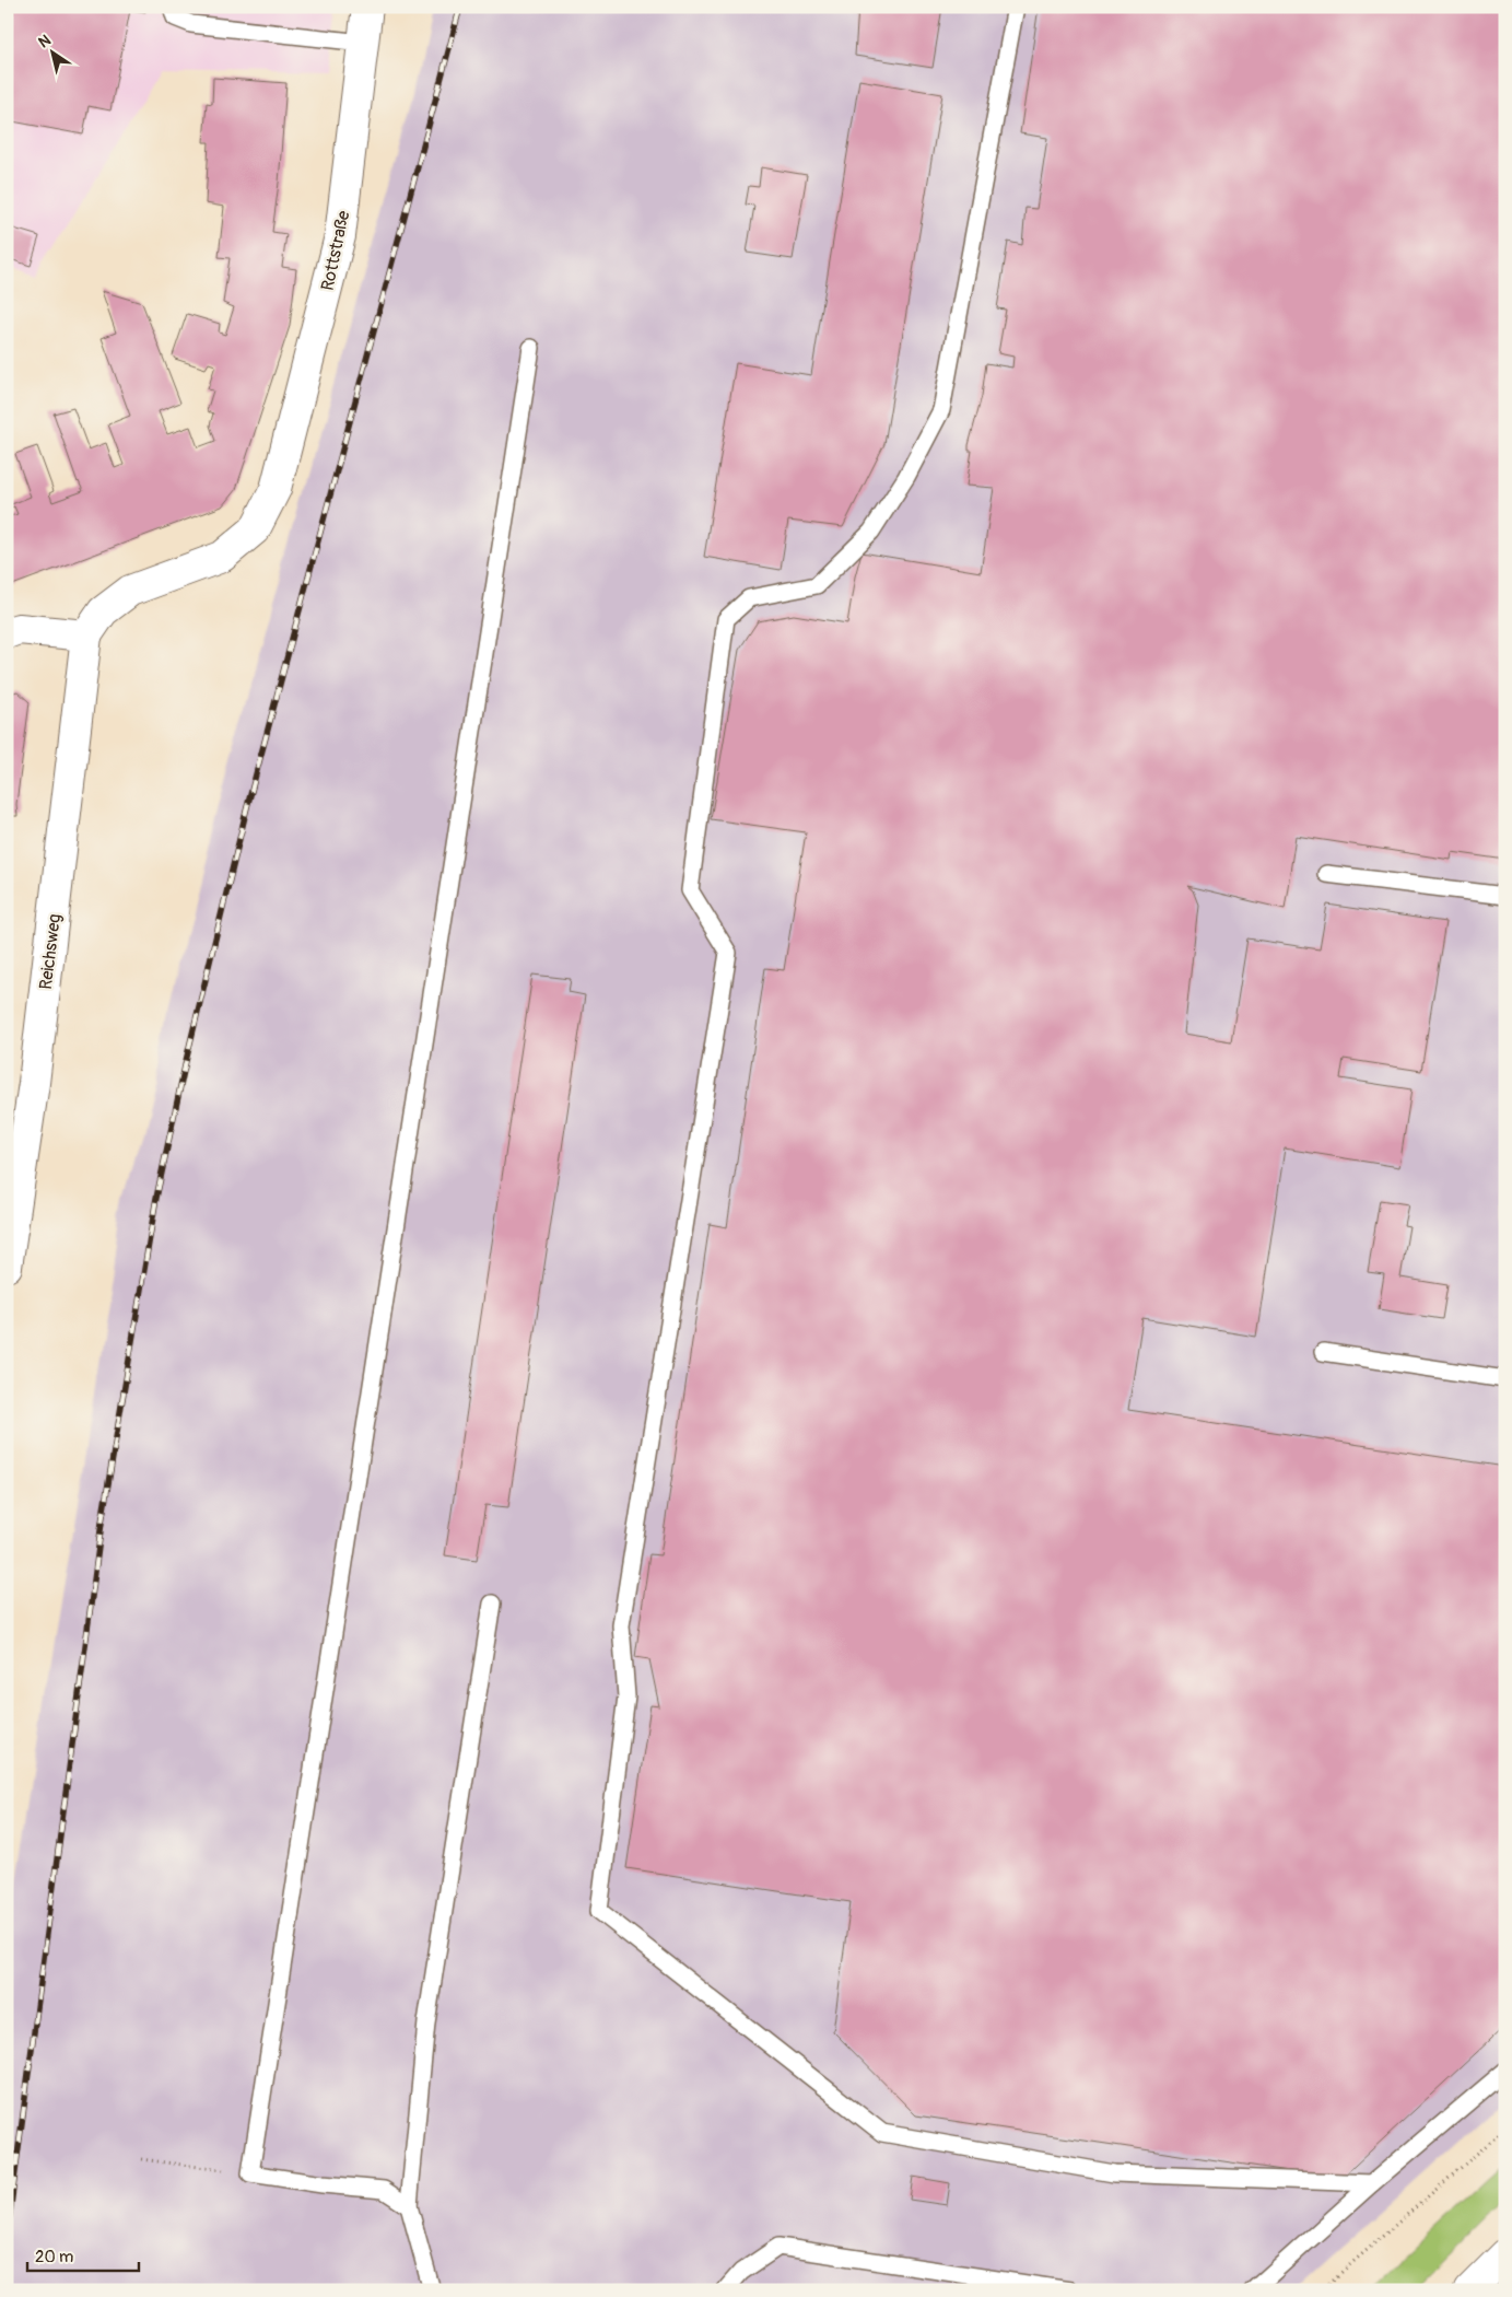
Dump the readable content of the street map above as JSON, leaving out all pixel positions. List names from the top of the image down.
{
  "streets": {
    "street": ["Rottstraße", "Reichsweg"]
  },
  "crossings": [
    ["Rottstraße", "Reichsweg"]
  ],
  "scale_bar": "20 m",
  "north": "top left"
}
